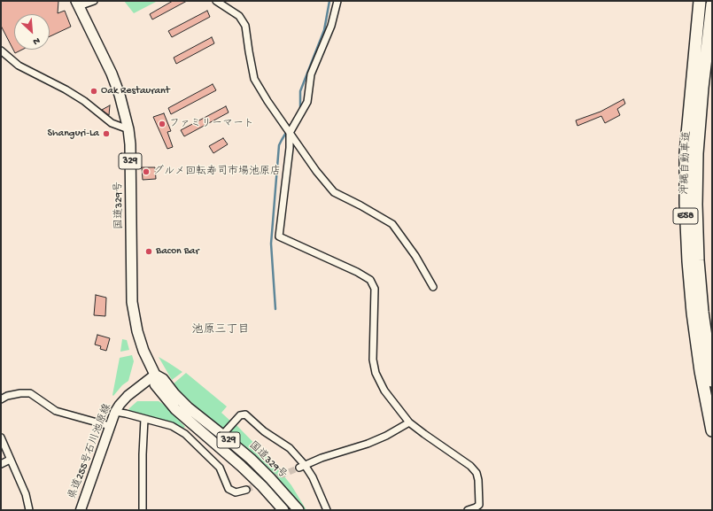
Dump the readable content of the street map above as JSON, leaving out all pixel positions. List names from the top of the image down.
{
  "streets": {
    "highway": [
      "329",
      "沖縄自動車道",
      "国道329号",
      "E58"
    ],
    "main road": ["県道255号石川池原線"]
  },
  "crossings": [
    ["国道329号", "県道255号石川池原線"]
  ],
  "districts": ["池原三丁目"],
  "places": [
    "Oak Restaurant",
    "ファミリーマート",
    "Shanguri-La",
    "グルメ回転寿司市場池原店",
    "Bacon Bar"
  ],
  "north": "bottom right"
}
